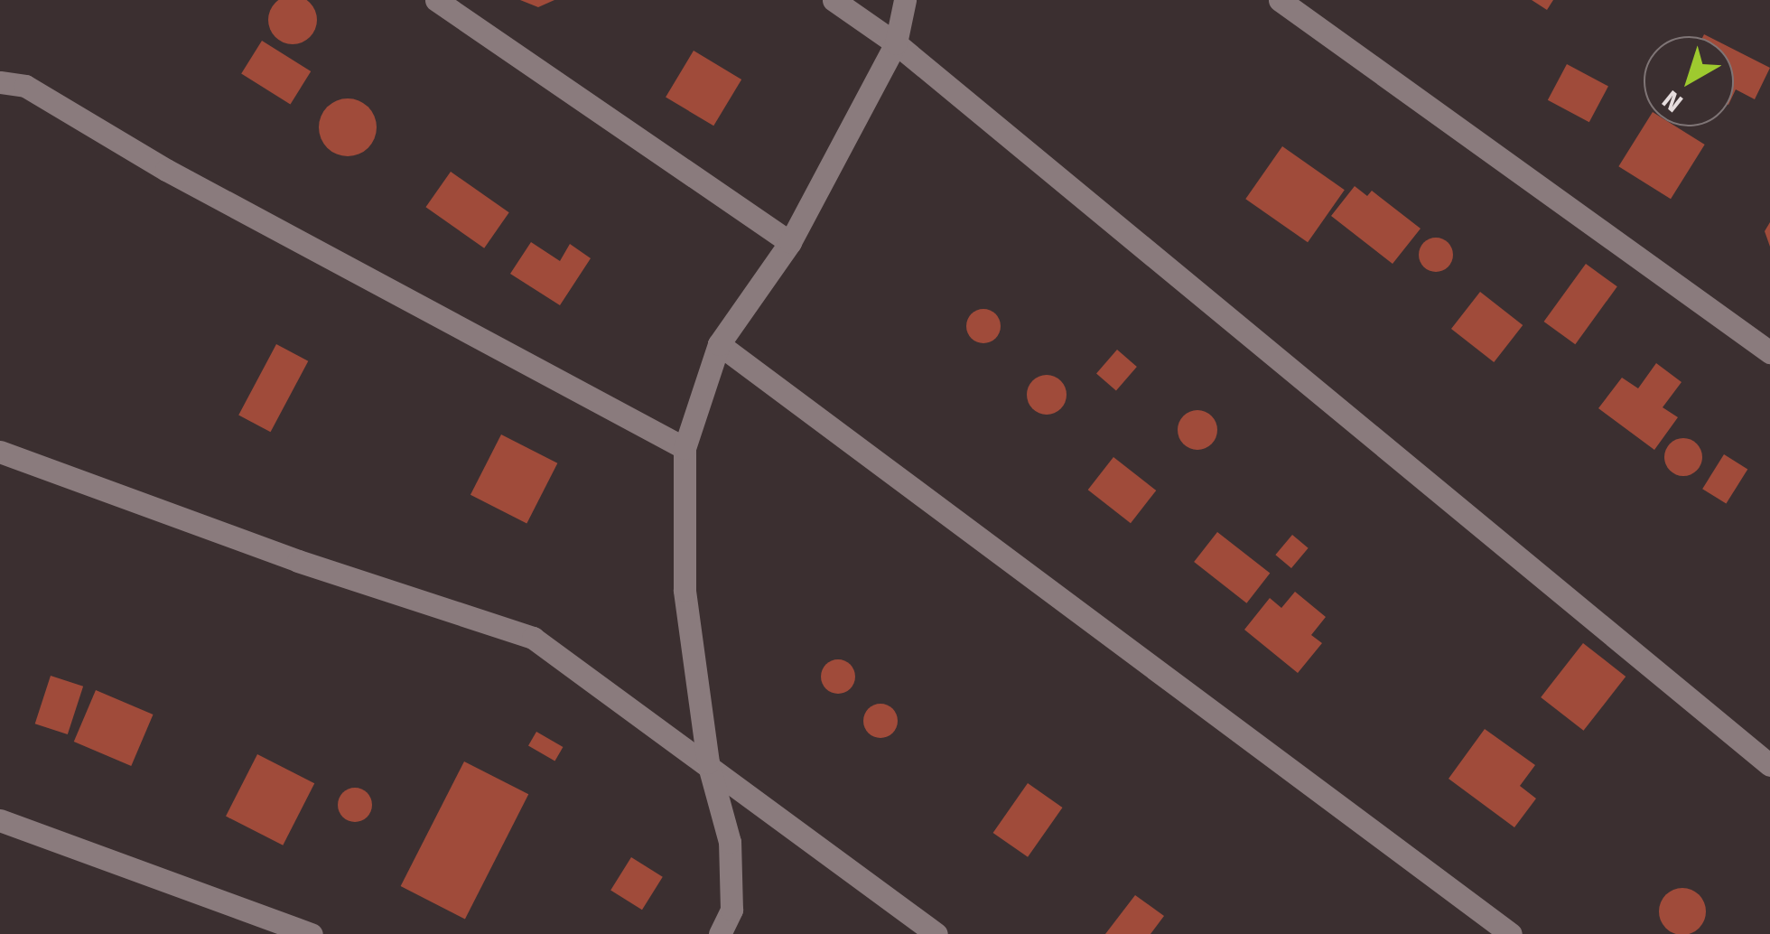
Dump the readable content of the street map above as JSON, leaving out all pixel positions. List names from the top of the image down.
{
  "north": "bottom left"
}
